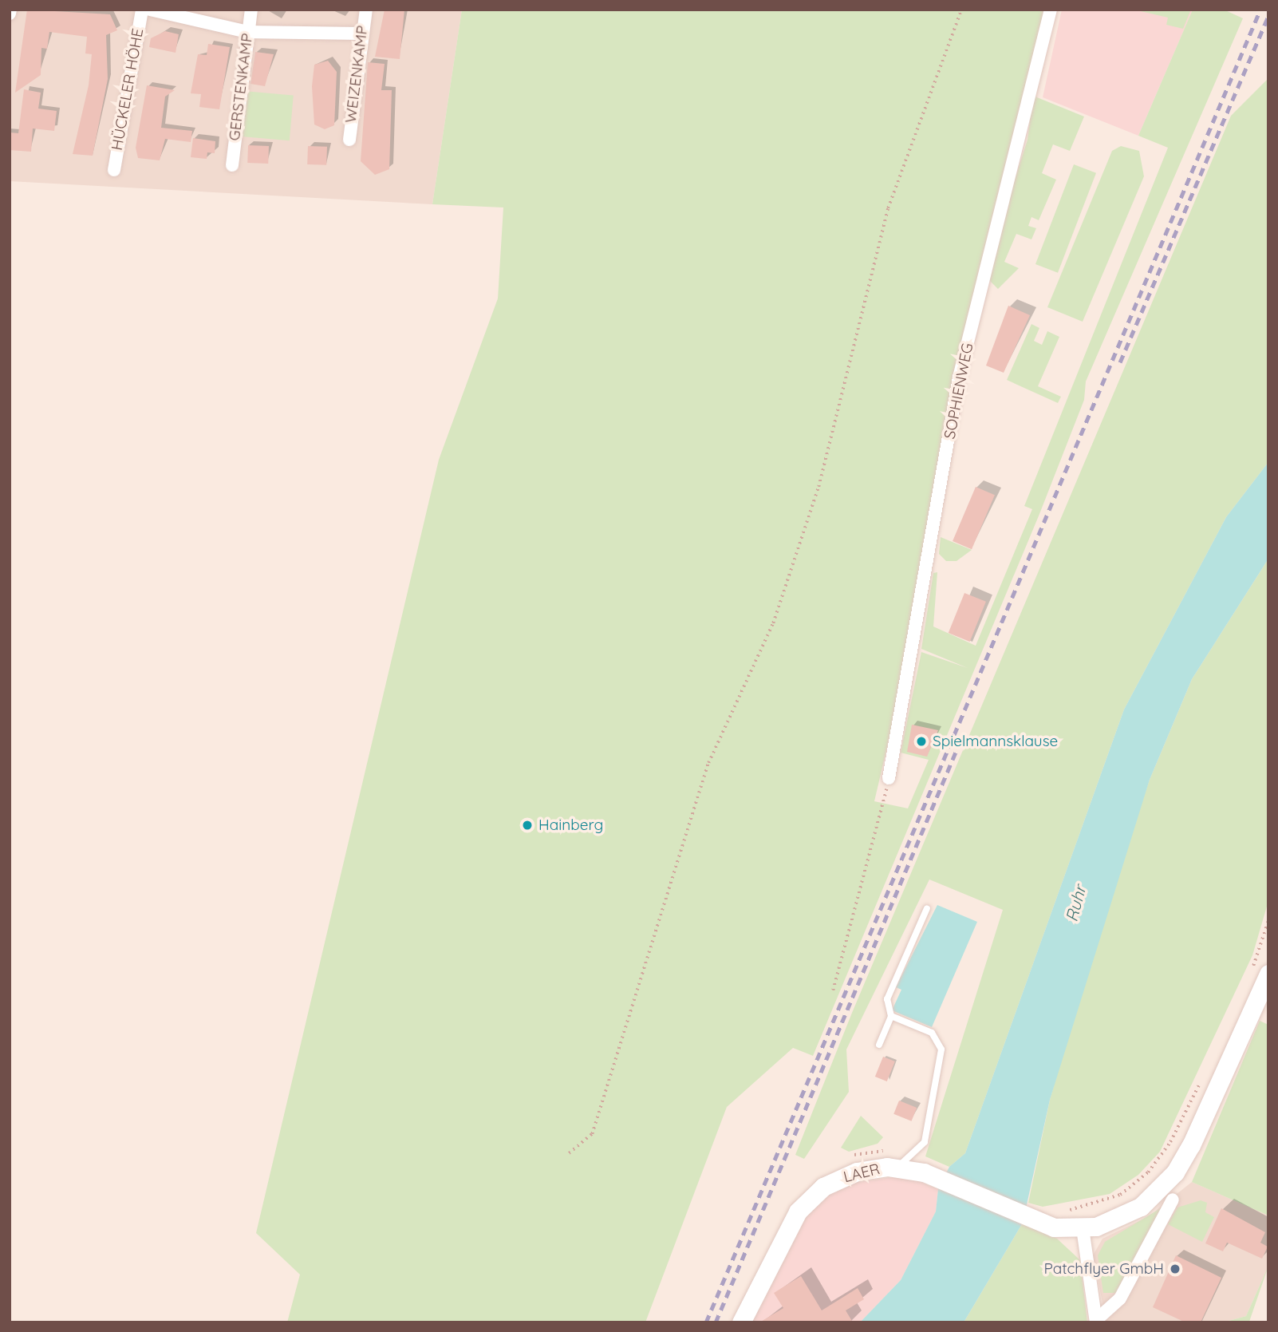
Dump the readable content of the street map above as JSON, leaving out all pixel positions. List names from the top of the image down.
{
  "streets": {
    "main road": ["LAER"],
    "street": [
      "WEIZENKAMP",
      "GERSTENKAMP",
      "HÜCKELER HÖHE",
      "SOPHIENWEG"
    ]
  },
  "crossings": [
    ["WEIZENKAMP", "HÜCKELER HÖHE"],
    ["GERSTENKAMP", "HÜCKELER HÖHE"]
  ],
  "water": ["Ruhr"],
  "places": ["Spielmannsklause", "Hainberg", "Patchflyer GmbH"]
}
